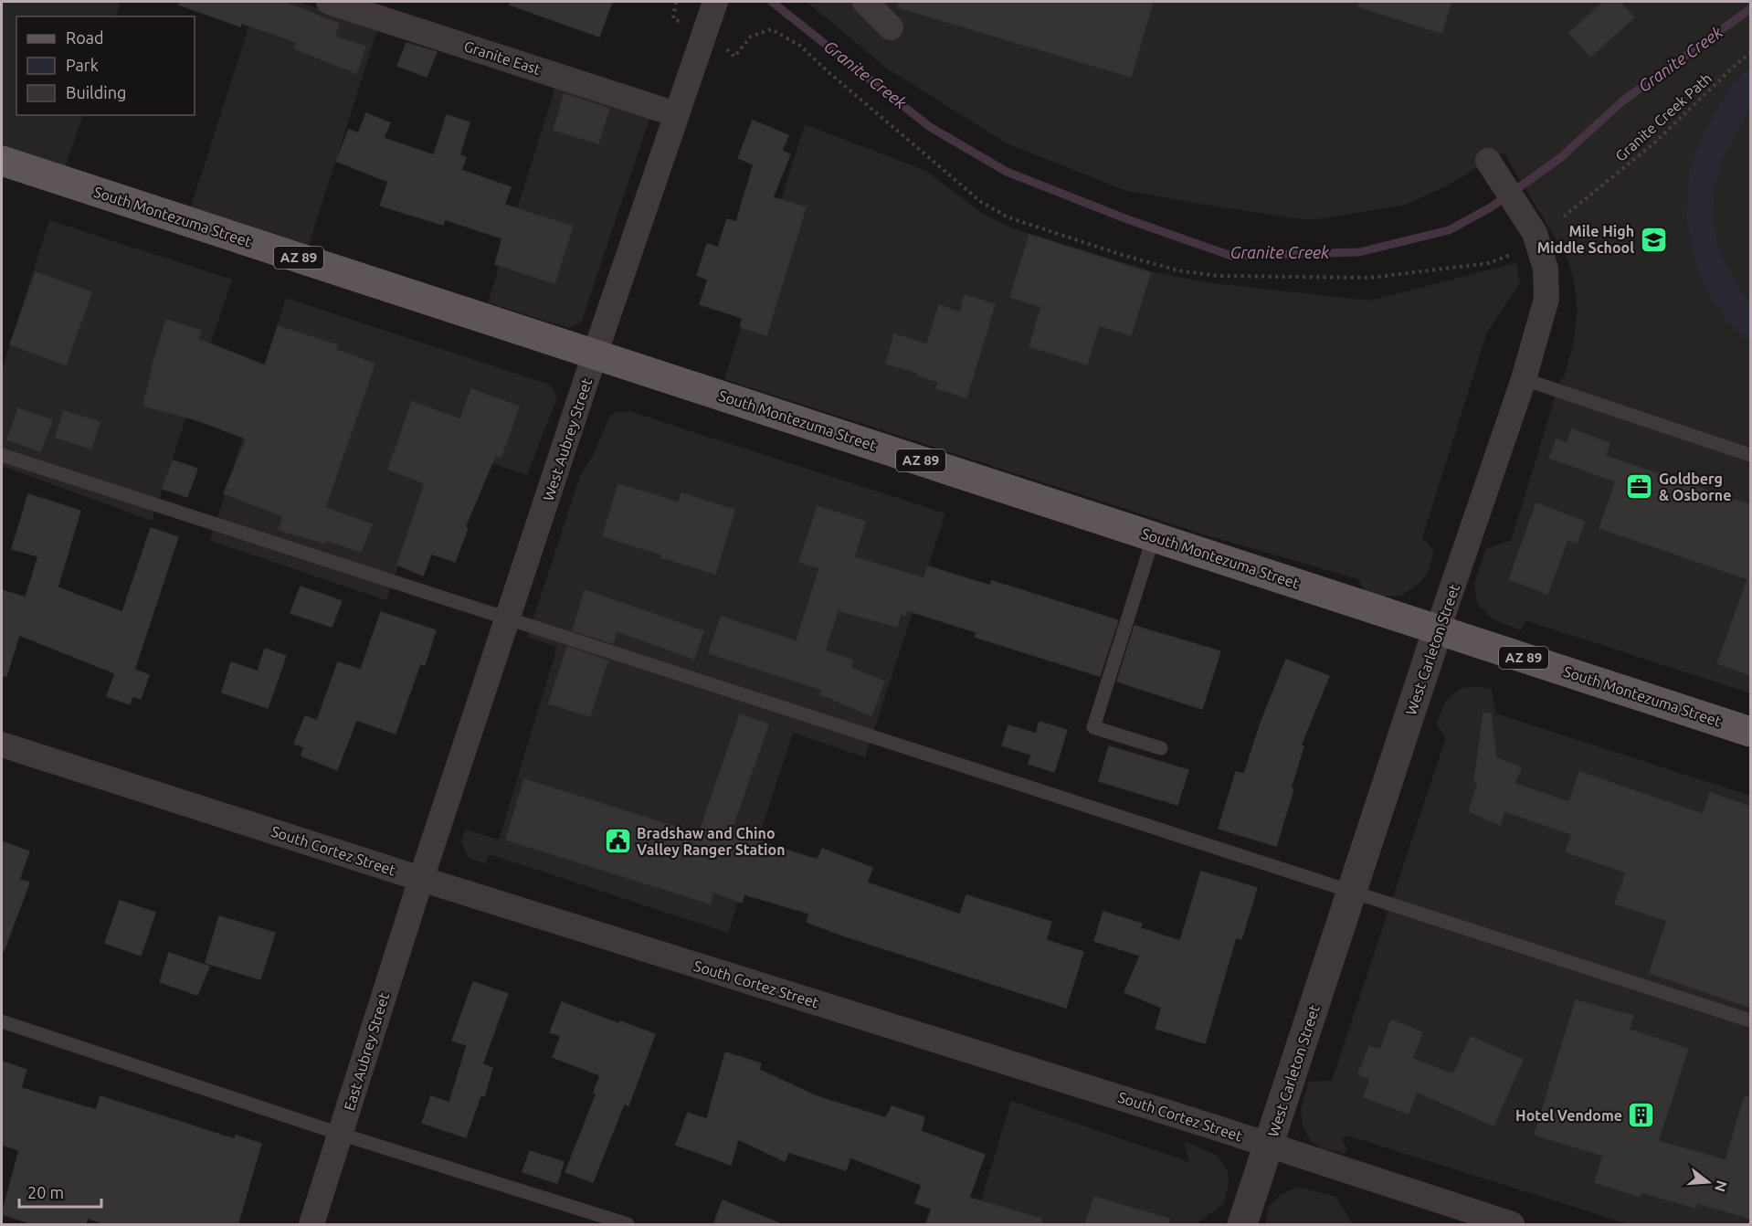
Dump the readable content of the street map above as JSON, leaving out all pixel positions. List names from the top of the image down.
{
  "streets": {
    "main road": ["South Montezuma Street", "AZ 89"],
    "street": [
      "Granite East",
      "West Aubrey Street",
      "West Carleton Street",
      "South Cortez Street",
      "East Aubrey Street"
    ],
    "path": ["Granite Creek Path"]
  },
  "crossings": [
    ["Granite East", "West Aubrey Street"],
    ["South Montezuma Street", "West Aubrey Street"],
    ["South Montezuma Street", "West Carleton Street"],
    ["West Aubrey Street", "South Cortez Street"],
    ["West Aubrey Street", "East Aubrey Street"],
    ["West Carleton Street", "South Cortez Street"],
    ["South Cortez Street", "East Aubrey Street"]
  ],
  "water": ["Granite Creek"],
  "places": {
    "school or university": ["Mile High Middle School"],
    "office": ["Goldberg & Osborne"],
    "public building": ["Bradshaw and Chino Valley Ranger Station"],
    "building": ["Hotel Vendome"]
  },
  "legend": ["Road", "Park", "Building"],
  "scale_bar": "20 m",
  "north": "right"
}
